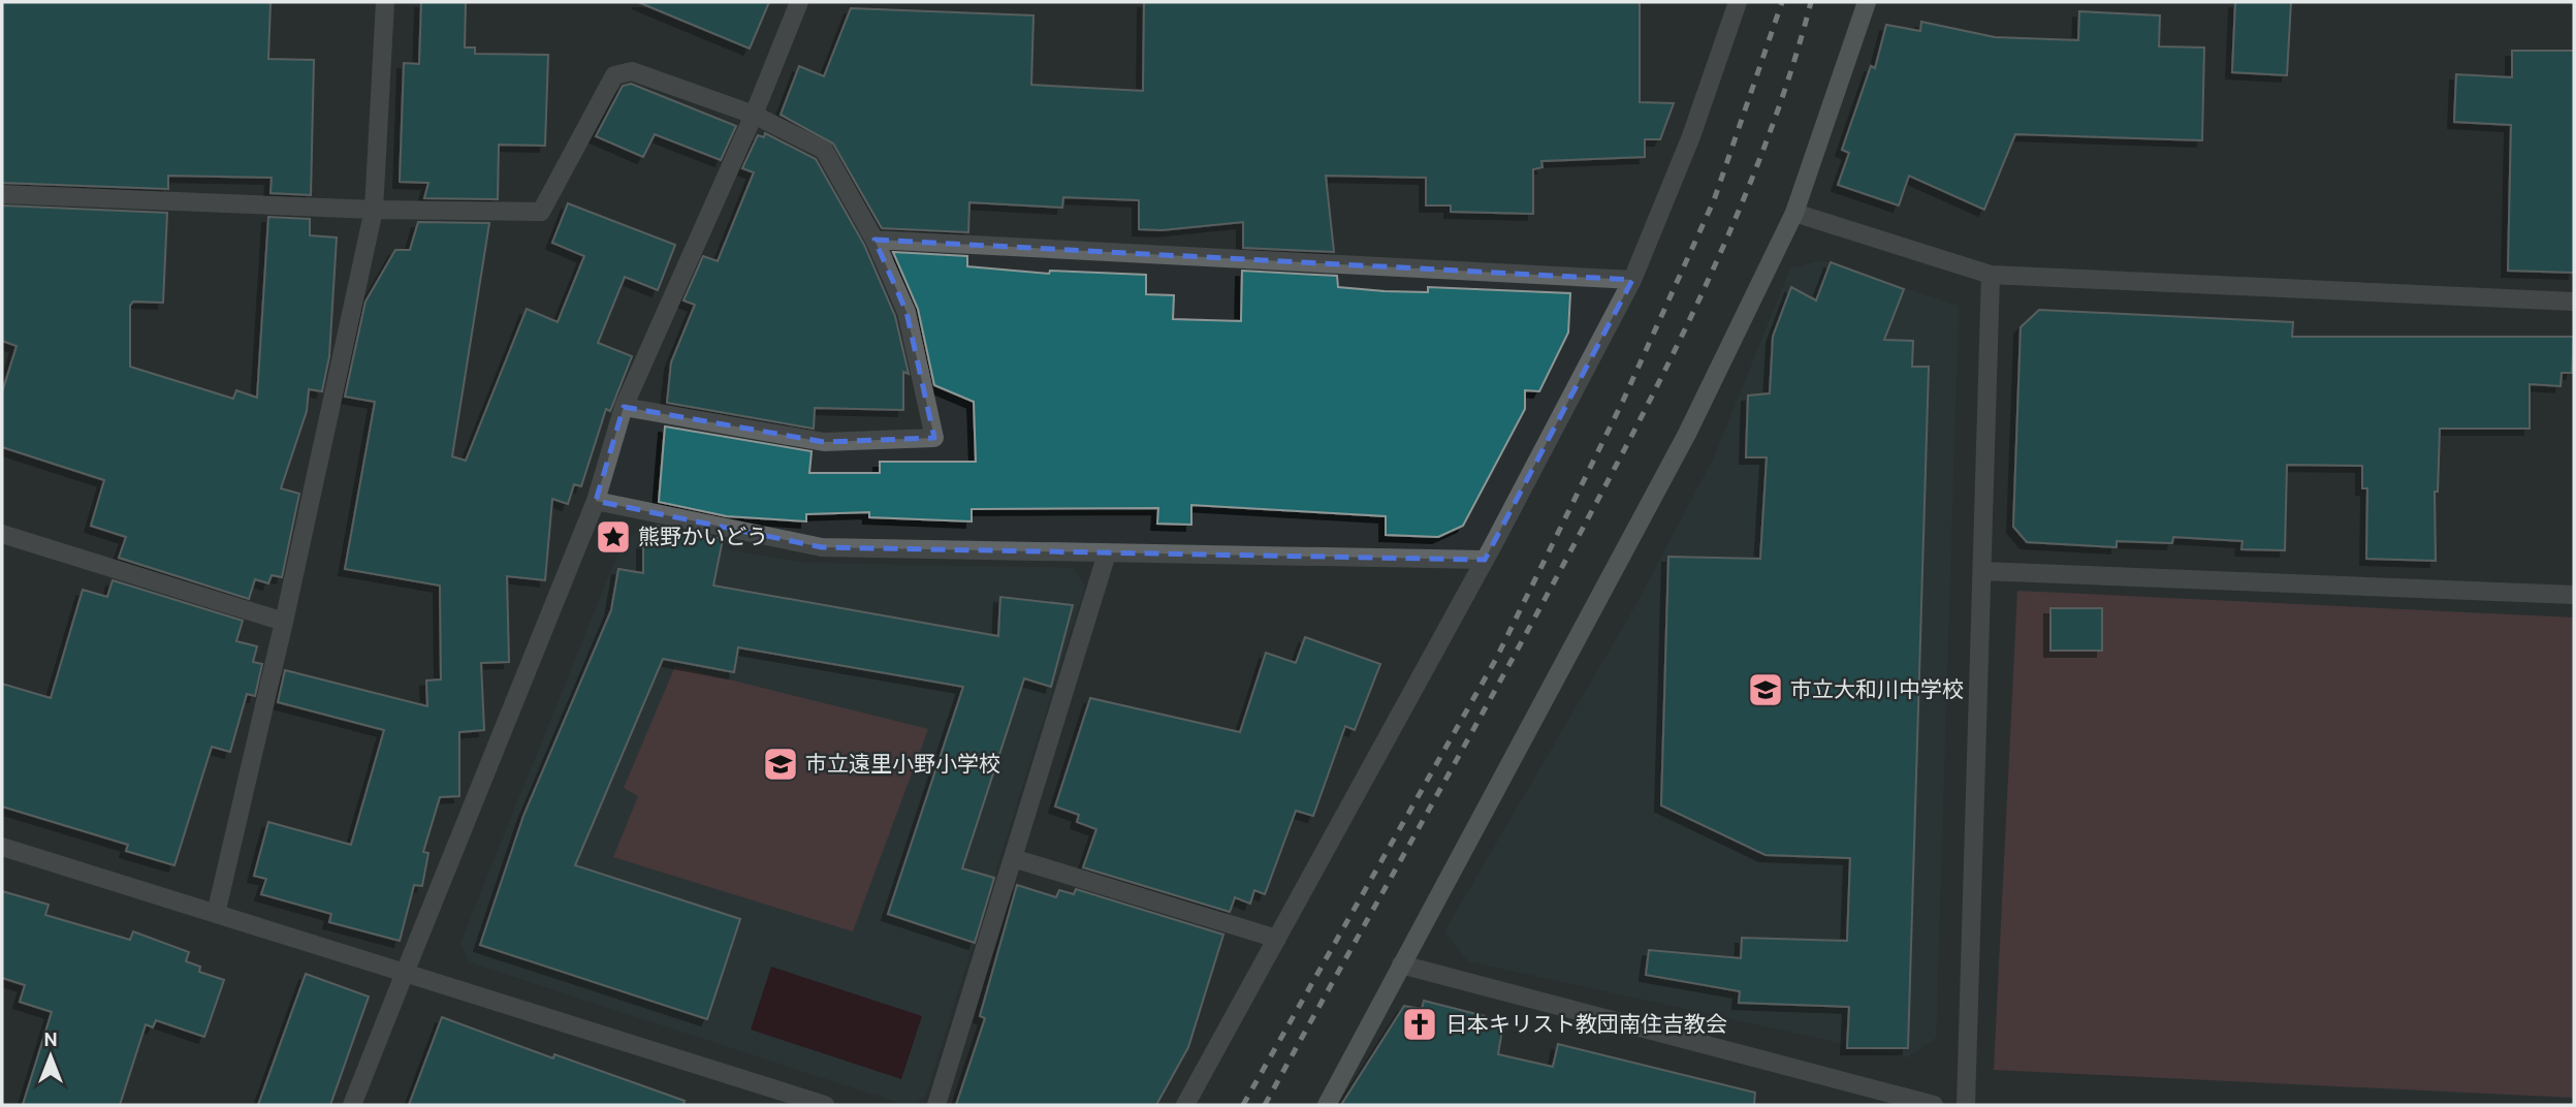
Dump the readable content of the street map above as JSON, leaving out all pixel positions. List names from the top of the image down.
{
  "places": {
    "place": ["熊野かいどう"],
    "school or university": ["市立大和川中学校", "市立遠里小野小学校"],
    "church": ["日本キリスト教団南住吉教会"]
  },
  "north": "top"
}
